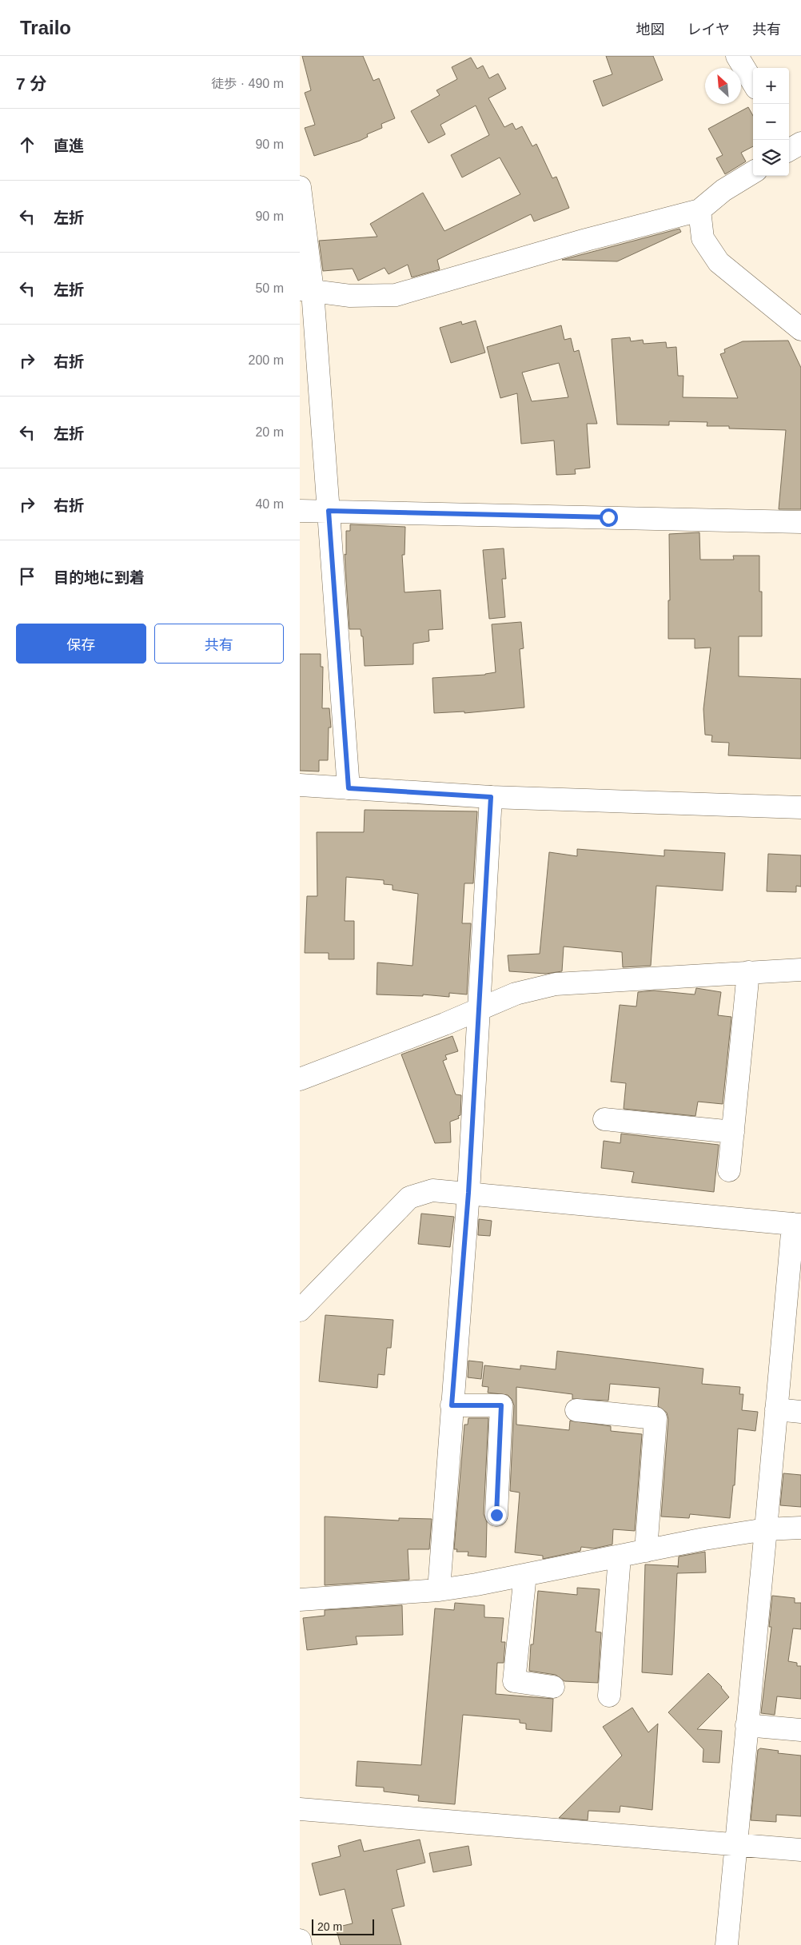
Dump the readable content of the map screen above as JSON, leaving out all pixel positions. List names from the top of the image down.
{
  "scale_bar": "20 m",
  "north": "top left",
  "page": {
    "header": "Trailo",
    "nav": ["地図", "レイヤ", "共有"],
    "heading": ["7 分", "徒歩 · 490 m"],
    "map_buttons": ["+", "−"],
    "list": [
      ["直進", "90 m"],
      ["左折", "90 m"],
      ["左折", "50 m"],
      ["右折", "200 m"],
      ["左折", "20 m"],
      ["右折", "40 m"],
      "目的地に到着"
    ],
    "buttons": ["保存", "共有"],
    "scale": "20 m"
  }
}
